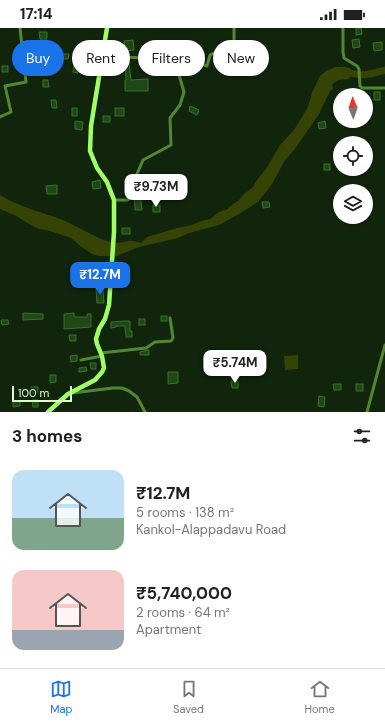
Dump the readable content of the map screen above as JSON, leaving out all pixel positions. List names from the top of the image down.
{
  "scale_bar": "100 m",
  "north": "top",
  "page": {
    "status": "17:14",
    "chip": [
      "Buy",
      "Rent",
      "Filters",
      "New"
    ],
    "price": ["₹9.73M", "₹12.7M", "₹5.74M"],
    "scale": "100 m",
    "heading": "3 homes",
    "list": [
      {
        "name": "₹12.7M",
        "note": "5 rooms · 138 m² · Kankol-Alappadavu Road"
      },
      {
        "name": "₹5,740,000",
        "note": "2 rooms · 64 m² · Apartment"
      }
    ],
    "tabs": ["Map", "Saved", "Home"]
  }
}
